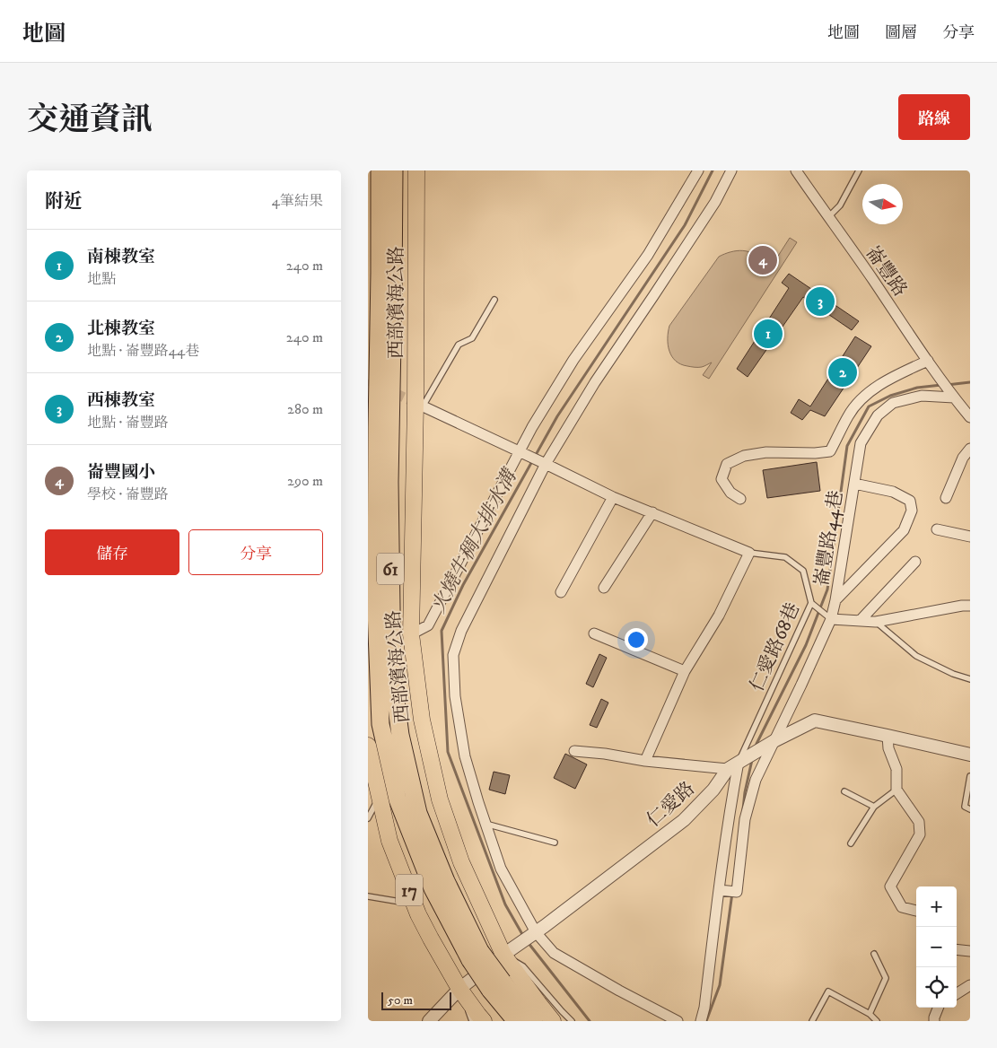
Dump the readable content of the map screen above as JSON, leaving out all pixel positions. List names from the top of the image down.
{
  "streets": {
    "highway": ["61"],
    "main road": ["西部濱海公路", "17"],
    "street": ["崙豐路", "崙豐路44巷", "仁愛路"],
    "lane": ["仁愛路68巷"]
  },
  "crossings": [
    ["崙豐路", "崙豐路44巷"],
    ["西部濱海公路", "仁愛路"],
    ["崙豐路44巷", "仁愛路"],
    ["仁愛路68巷", "仁愛路"],
    ["仁愛路", "17"]
  ],
  "water": ["火燒牛稠大排水溝"],
  "scale_bar": "50 m",
  "north": "right",
  "page": {
    "header": "地圖",
    "nav": ["地圖", "圖層", "分享"],
    "title": "交通資訊",
    "buttons": [
      "路線",
      ["儲存", "分享"]
    ],
    "heading": ["附近", "4筆結果"],
    "list": [
      {
        "mark": "1",
        "name": "南棟教室",
        "note": "地點",
        "value": "240 m"
      },
      {
        "mark": "2",
        "name": "北棟教室",
        "note": "地點 · 崙豐路44巷",
        "value": "240 m"
      },
      {
        "mark": "3",
        "name": "西棟教室",
        "note": "地點 · 崙豐路",
        "value": "280 m"
      },
      {
        "mark": "4",
        "name": "崙豐國小",
        "note": "學校 · 崙豐路",
        "value": "290 m"
      }
    ],
    "pins": [
      "4",
      "3",
      "1",
      "2"
    ],
    "map_buttons": ["+", "−"],
    "scale": "50 m"
  }
}
